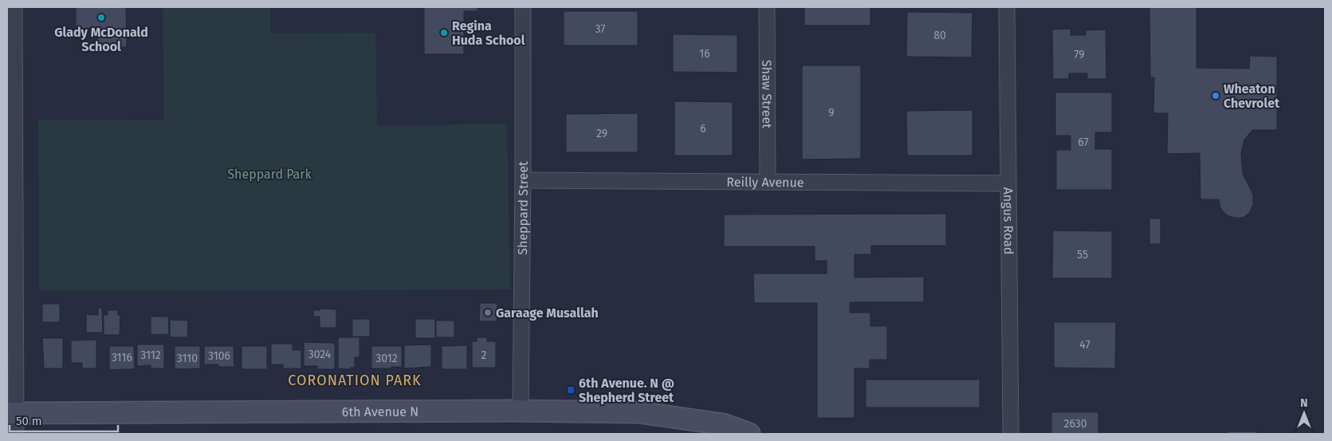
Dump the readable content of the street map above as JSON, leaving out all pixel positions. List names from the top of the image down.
{
  "streets": {
    "street": [
      "Shaw Street",
      "Reilly Avenue",
      "Sheppard Street",
      "Angus Road",
      "6th Avenue N"
    ]
  },
  "crossings": [
    ["Shaw Street", "Reilly Avenue"],
    ["Reilly Avenue", "Sheppard Street"],
    ["Reilly Avenue", "Angus Road"],
    ["Sheppard Street", "6th Avenue N"]
  ],
  "districts": ["CORONATION PARK"],
  "parks": ["Sheppard Park"],
  "places": {
    "other": [
      "Glady McDonald School",
      "Regina Huda School",
      "Wheaton Chevrolet",
      "Garaage Musallah"
    ],
    "transit": ["6th Avenue. N @ Shepherd Street"]
  },
  "house_numbers": [
    "37",
    "80",
    "16",
    "79",
    "9",
    "6",
    "29",
    "67",
    "55",
    "47",
    "3024",
    "3112",
    "2",
    "3106",
    "3116",
    "3110",
    "3012",
    "2630"
  ],
  "scale_bar": "50 m",
  "north": "top"
}
